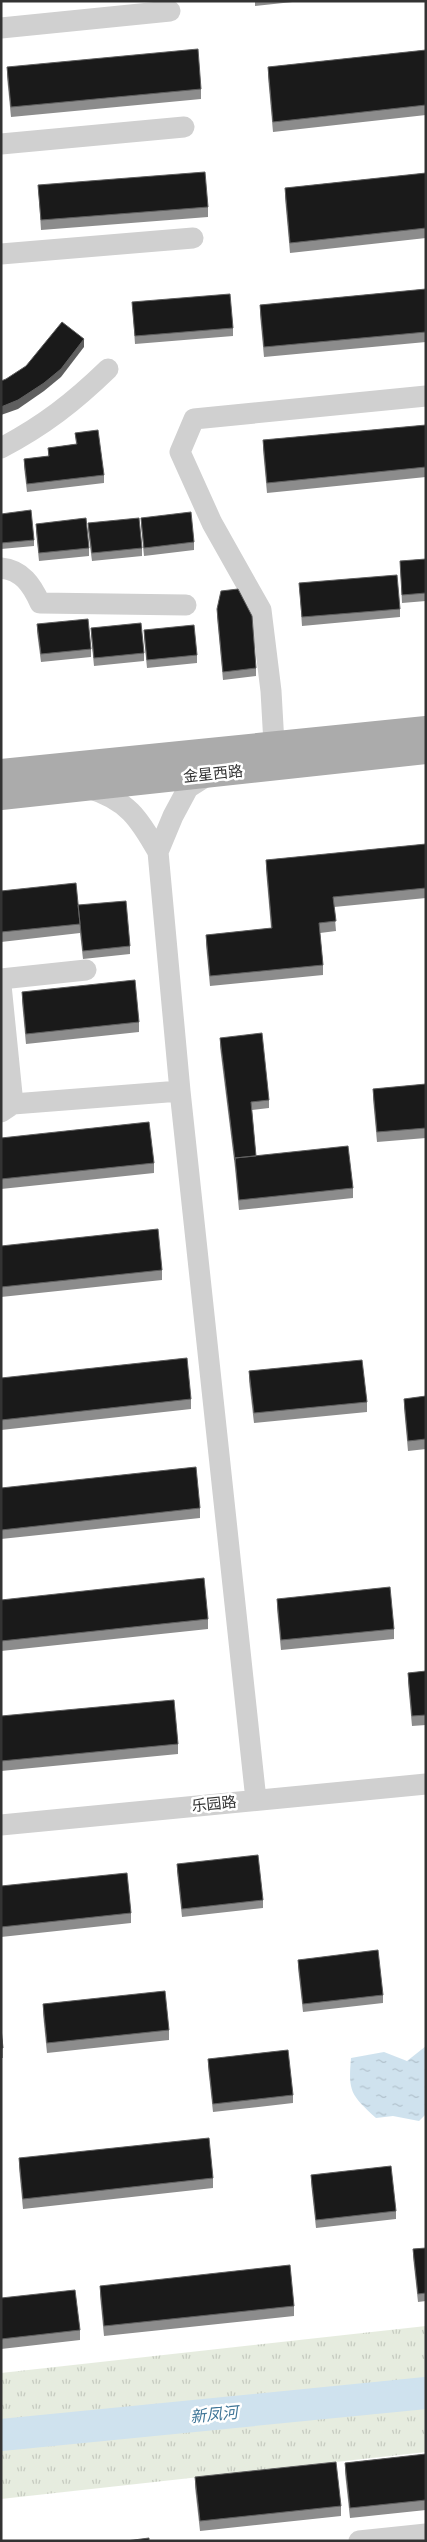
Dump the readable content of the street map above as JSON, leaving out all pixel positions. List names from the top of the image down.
{
  "streets": {
    "main road": ["金星西路"],
    "street": ["乐园路"]
  },
  "water": ["新凤河"]
}
